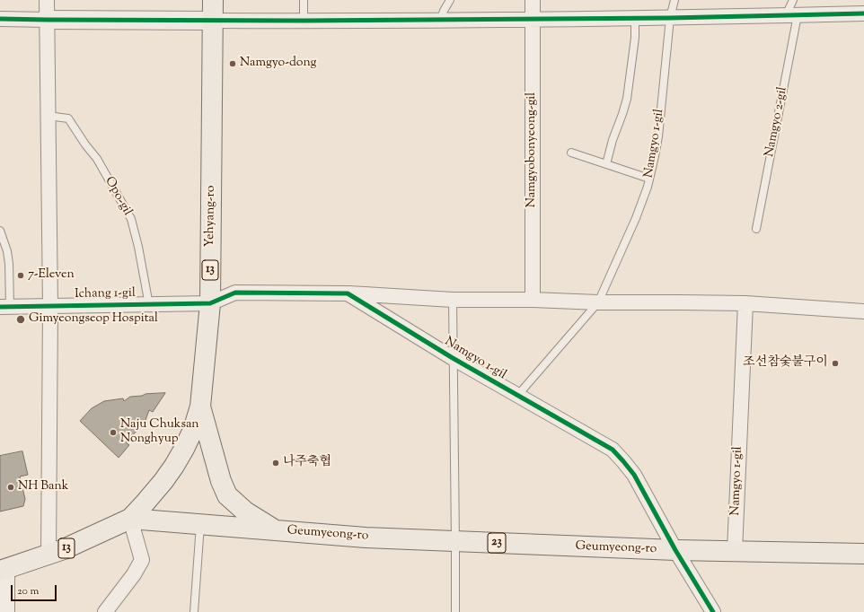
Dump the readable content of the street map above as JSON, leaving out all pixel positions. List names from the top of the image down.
{
  "streets": {
    "main road": [
      "Yehyang-ro",
      "13",
      "Geumyeong-ro",
      "23"
    ],
    "street": ["Namgyo 1-gil", "Namgyobonyeong-gil", "Ichang 1-gil"],
    "lane": ["Namgyo 2-gil", "Opo-gil"]
  },
  "crossings": [
    ["Namgyo 1-gil", "Geumyeong-ro"],
    ["Opo-gil", "Ichang 1-gil"],
    ["Yehyang-ro", "Ichang 1-gil"],
    ["Yehyang-ro", "Geumyeong-ro"]
  ],
  "places": [
    "Namgyo-dong",
    "7-Eleven",
    "Gimyeongseop Hospital",
    "조선참숯불구이",
    "Naju Chuksan Nonghyup",
    "나주축협",
    "NH Bank"
  ],
  "scale_bar": "20 m"
}
